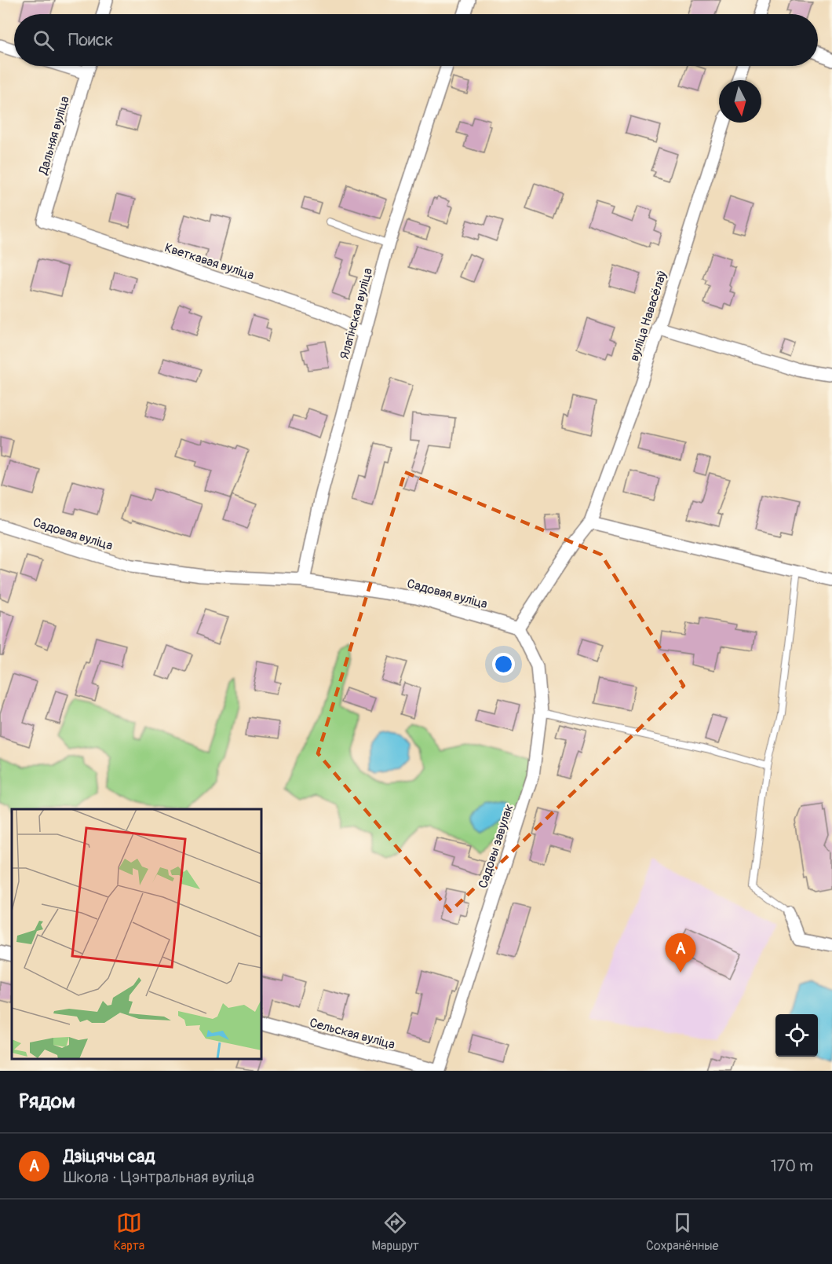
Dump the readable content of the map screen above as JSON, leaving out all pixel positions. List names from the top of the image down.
{
  "streets": {
    "street": [
      "Дальняя вуліца",
      "Кветкавая вуліца",
      "Ялагінская вуліца",
      "вуліца Навасёлаў",
      "Садовая вуліца",
      "Садовы завулак",
      "Сельская вуліца"
    ]
  },
  "crossings": [
    ["Дальняя вуліца", "Кветкавая вуліца"],
    ["Кветкавая вуліца", "Ялагінская вуліца"],
    ["Ялагінская вуліца", "Садовая вуліца"],
    ["Садовая вуліца", "Садовы завулак"],
    ["Садовы завулак", "Сельская вуліца"]
  ],
  "north": "bottom",
  "page": {
    "search": "Поиск",
    "pins": "A",
    "heading": "Рядом",
    "list": [
      {
        "mark": "A",
        "name": "Дзіцячы сад",
        "note": "Школа · Цэнтральная вуліца",
        "value": "170 m"
      }
    ],
    "nav": ["Карта", "Маршрут", "Сохранённые"]
  }
}
